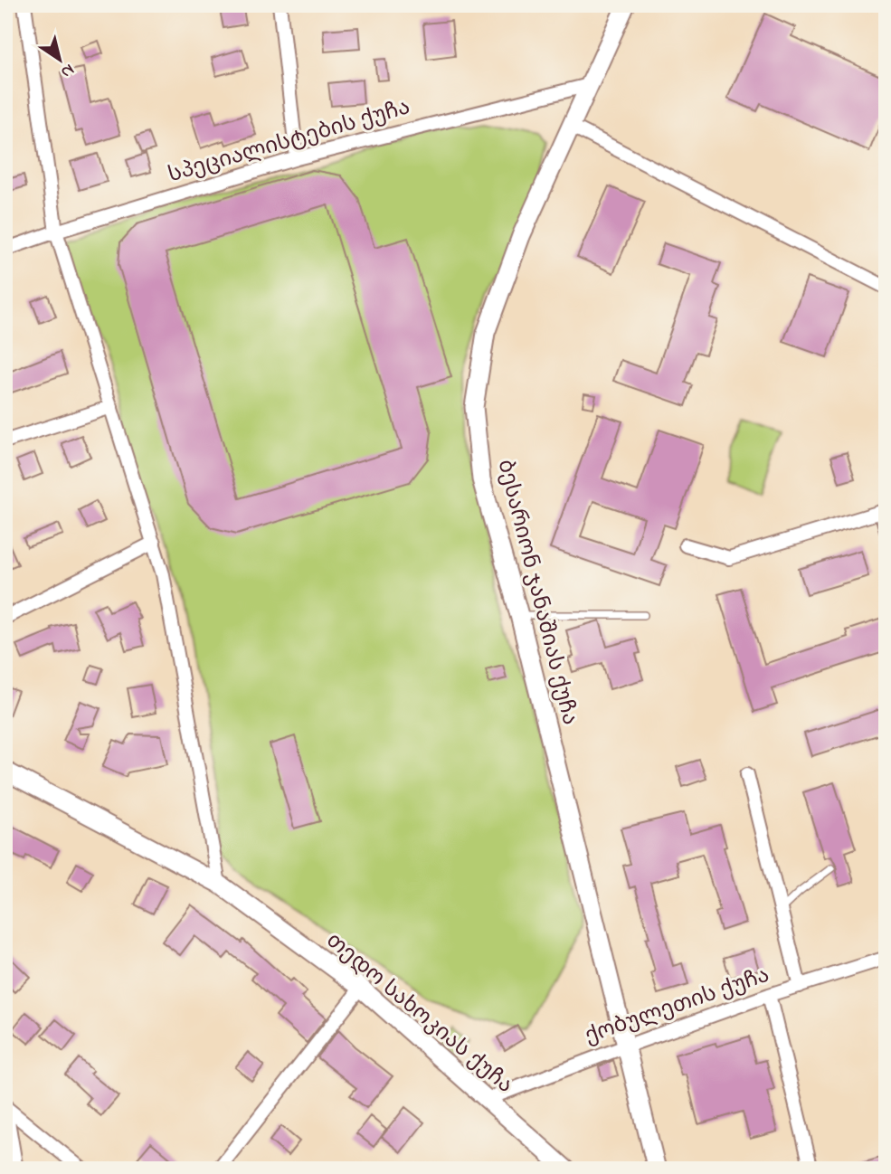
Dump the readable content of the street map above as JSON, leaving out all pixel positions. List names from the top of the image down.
{
  "streets": {
    "street": [
      "სპეციალისტების ქუჩა",
      "ბესარიონ ჯანაშიას ქუჩა",
      "ქობულეთის ქუჩა",
      "თედო სახოკიას ქუჩა"
    ]
  },
  "crossings": [
    ["სპეციალისტების ქუჩა", "ბესარიონ ჯანაშიას ქუჩა"],
    ["ბესარიონ ჯანაშიას ქუჩა", "ქობულეთის ქუჩა"],
    ["ქობულეთის ქუჩა", "თედო სახოკიას ქუჩა"]
  ],
  "north": "bottom right"
}
